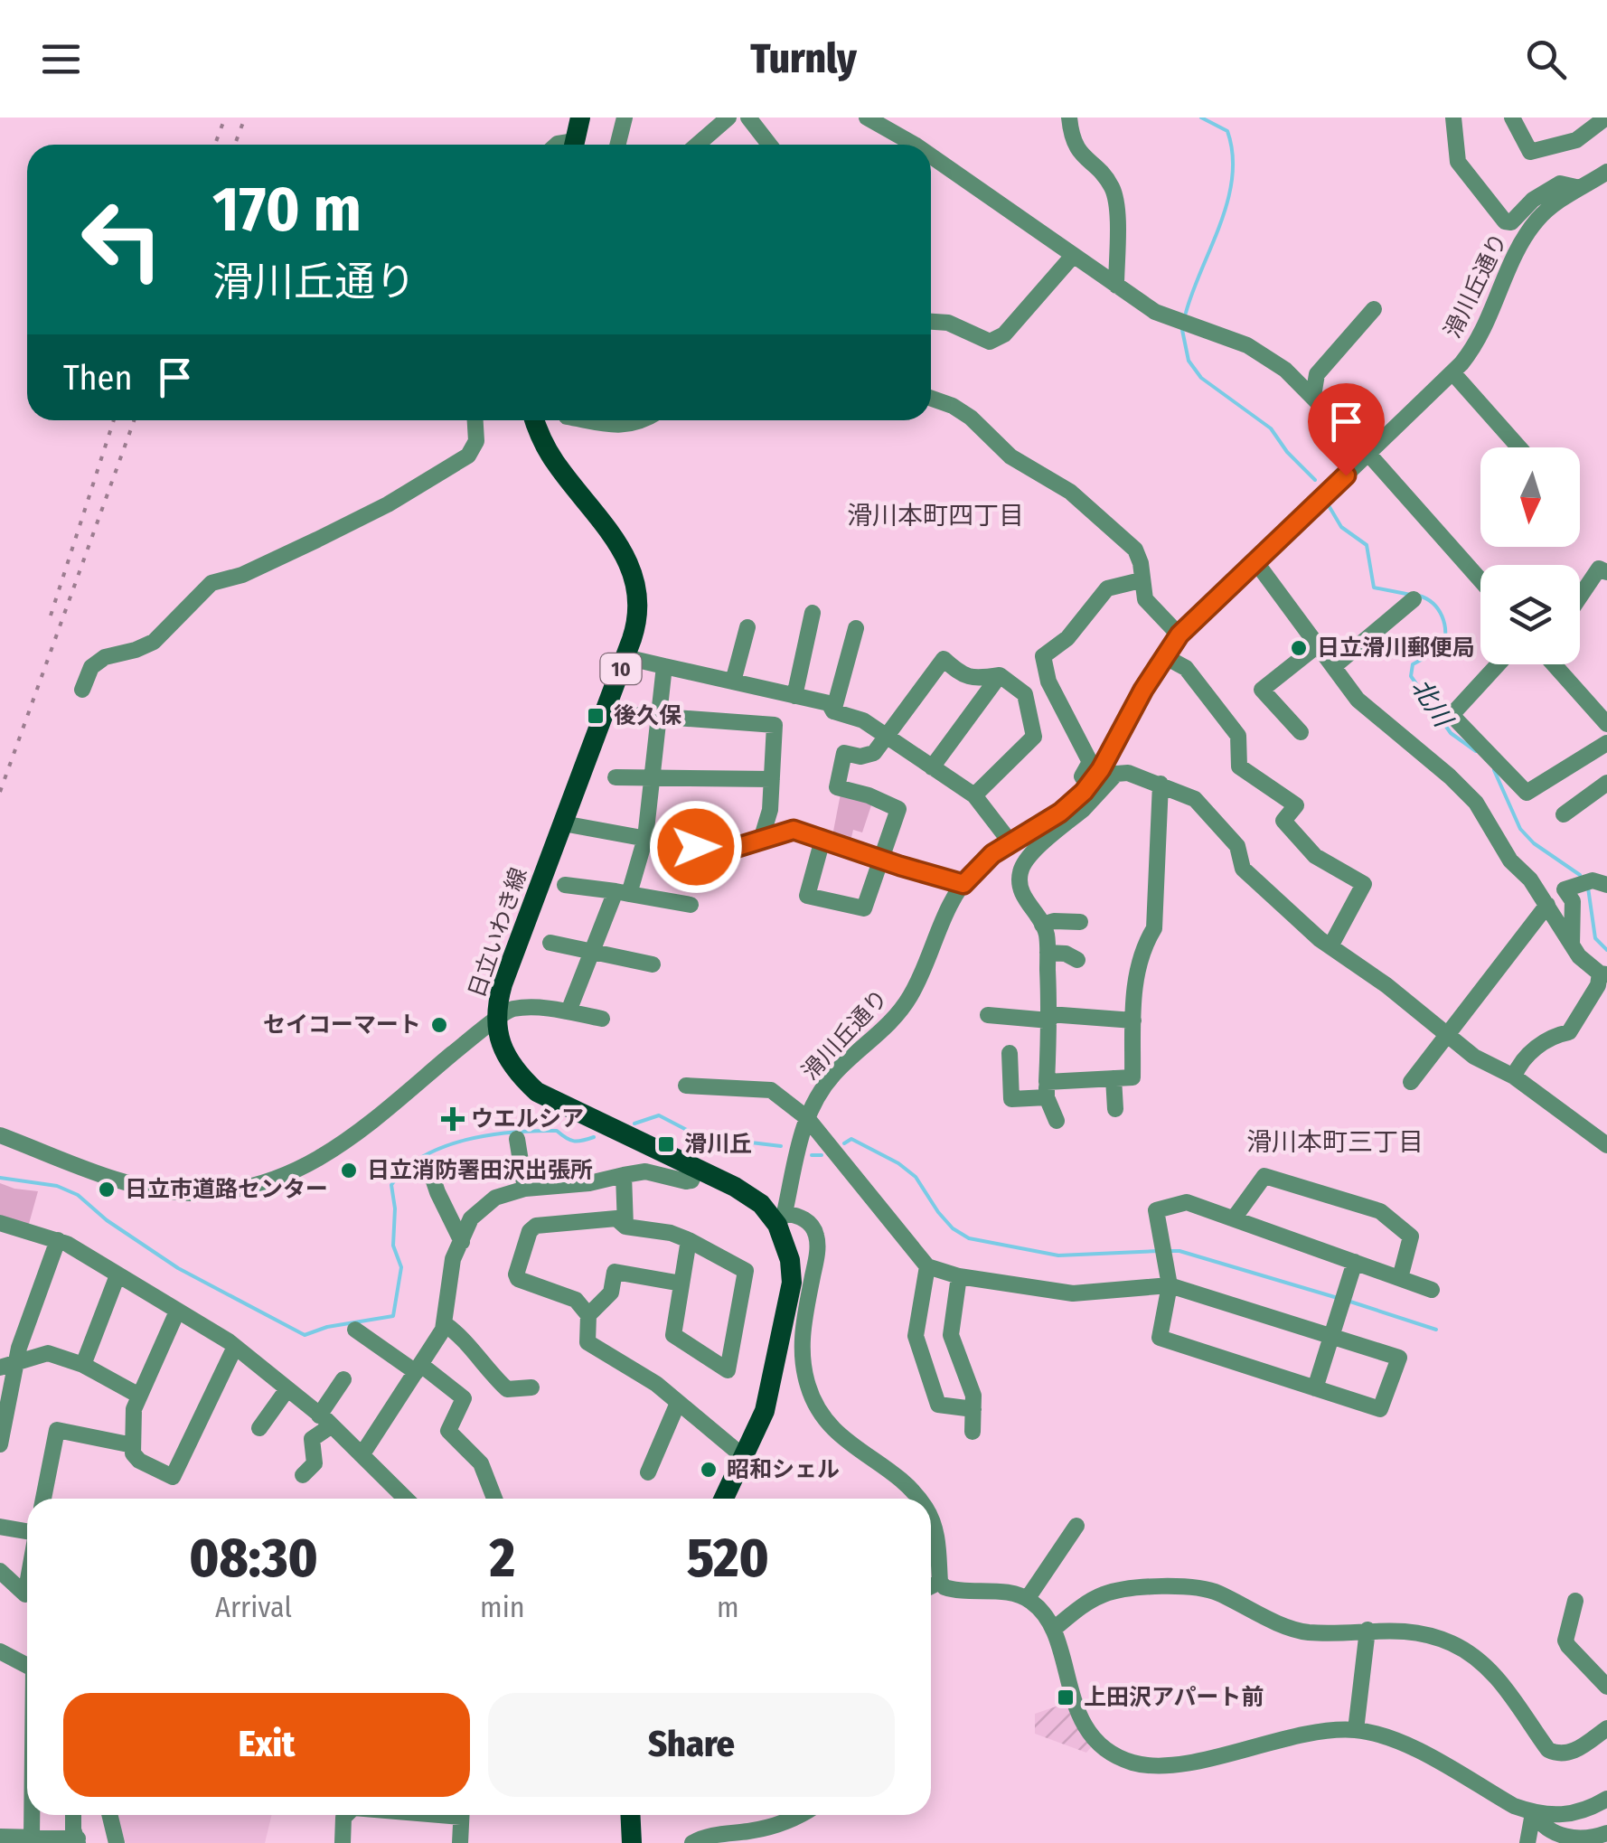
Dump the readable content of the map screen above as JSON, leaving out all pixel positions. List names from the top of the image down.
{
  "streets": {
    "main road": ["10", "日立いわき線"],
    "street": ["滑川丘通り"]
  },
  "crossings": [
    ["滑川丘通り", "日立いわき線"]
  ],
  "districts": ["滑川本町四丁目", "滑川本町三丁目"],
  "water": ["北川"],
  "places": {
    "other": [
      "日立滑川郵便局",
      "セイコーマート",
      "日立消防署田沢出張所",
      "日立市道路センター",
      "昭和シェル"
    ],
    "transit": ["後久保", "滑川丘", "上田沢アパート前"],
    "health": ["ウエルシア"]
  },
  "north": "bottom",
  "page": {
    "header": "Turnly",
    "turn": ["170 m", "滑川丘通り"],
    "then": "Then",
    "eta": [
      "08:30",
      "Arrival",
      "2",
      "min",
      "520",
      "m"
    ],
    "buttons": ["Exit", "Share"]
  }
}
